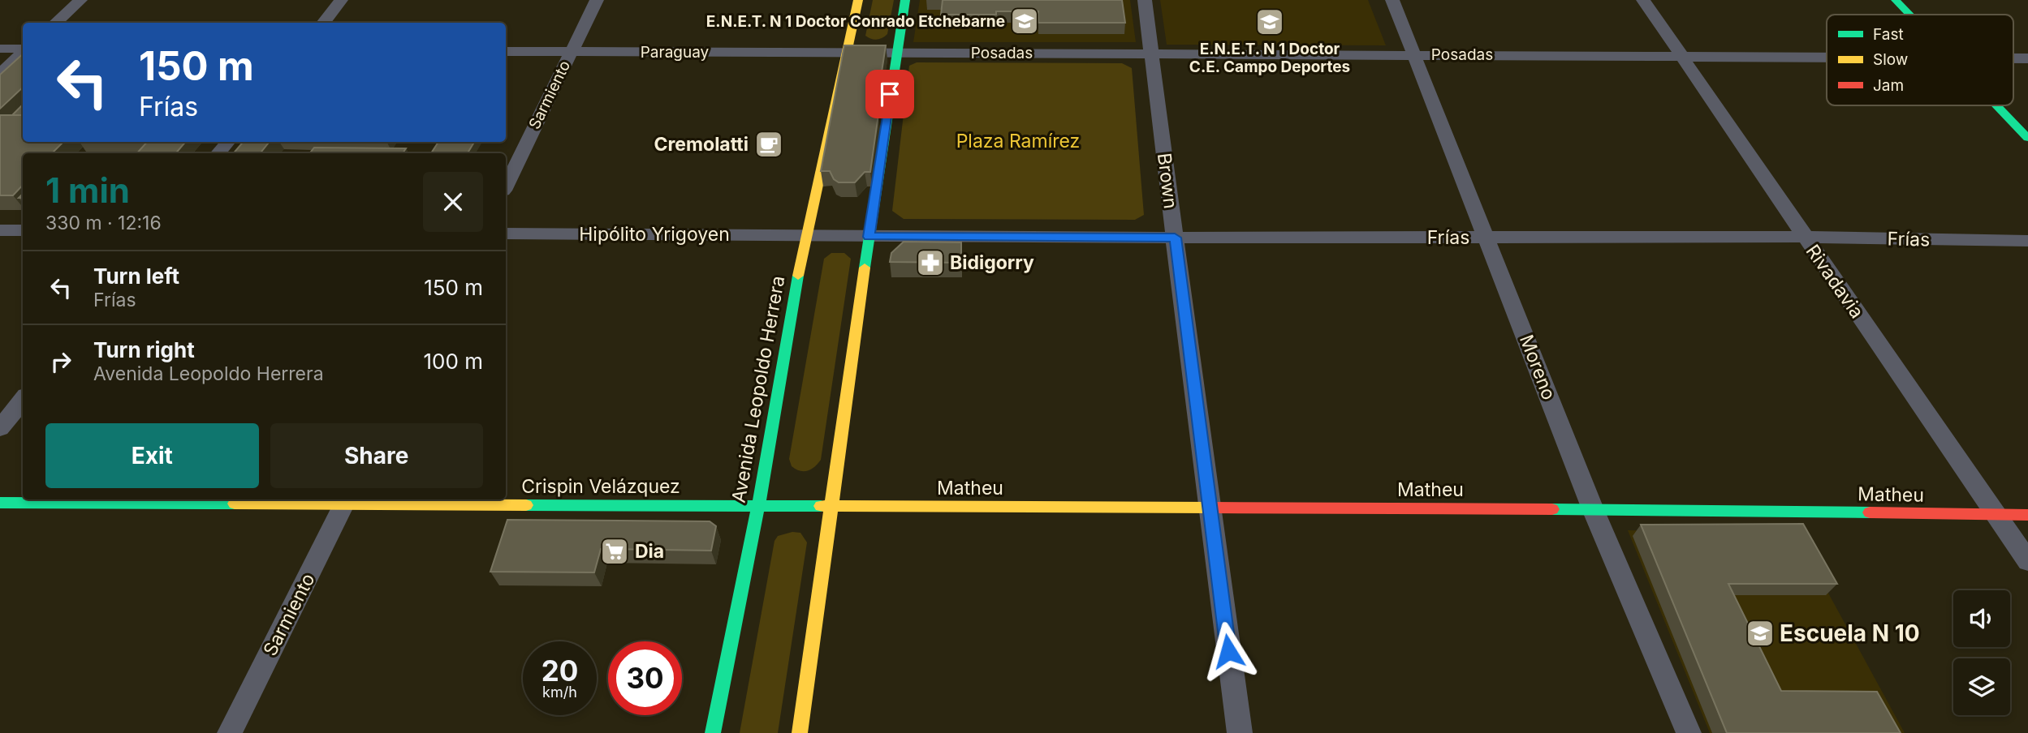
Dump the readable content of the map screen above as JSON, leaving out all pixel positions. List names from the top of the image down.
{
  "streets": {
    "street": [
      "Paraguay",
      "Posadas",
      "Sarmiento",
      "Brown",
      "Hipólito Yrigoyen",
      "Frías",
      "Rivadavia",
      "Moreno",
      "Avenida Leopoldo Herrera",
      "Crispin Velázquez",
      "Matheu"
    ]
  },
  "crossings": [
    ["Paraguay", "Sarmiento"],
    ["Paraguay", "Avenida Leopoldo Herrera"],
    ["Posadas", "Brown"],
    ["Posadas", "Rivadavia"],
    ["Posadas", "Moreno"],
    ["Sarmiento", "Crispin Velázquez"],
    ["Brown", "Frías"],
    ["Brown", "Matheu"],
    ["Hipólito Yrigoyen", "Frías"],
    ["Hipólito Yrigoyen", "Avenida Leopoldo Herrera"],
    ["Frías", "Rivadavia"],
    ["Frías", "Moreno"],
    ["Rivadavia", "Matheu"],
    ["Moreno", "Matheu"],
    ["Avenida Leopoldo Herrera", "Crispin Velázquez"],
    ["Crispin Velázquez", "Matheu"]
  ],
  "parks": ["Plaza Ramírez"],
  "places": {
    "school or university": ["E.N.E.T. N 1 Doctor Conrado Etchebarne", "E.N.E.T. N 1 Doctor C.E. Campo Deportes", "Escuela N 10"],
    "cafe": ["Cremolatti"],
    "pharmacy": ["Bidigorry"],
    "supermarket": ["Dia"]
  },
  "legend": ["Fast", "Slow", "Jam"],
  "page": {
    "turn": ["150 m", "Frías"],
    "heading": ["1 min", "330 m · 12:16"],
    "list": [
      {
        "name": "Turn left",
        "note": "Frías",
        "value": "150 m"
      },
      {
        "name": "Turn right",
        "note": "Avenida Leopoldo Herrera",
        "value": "100 m"
      }
    ],
    "buttons": ["Exit", "Share"],
    "speed": "20 km/h",
    "limit": "30"
  }
}
